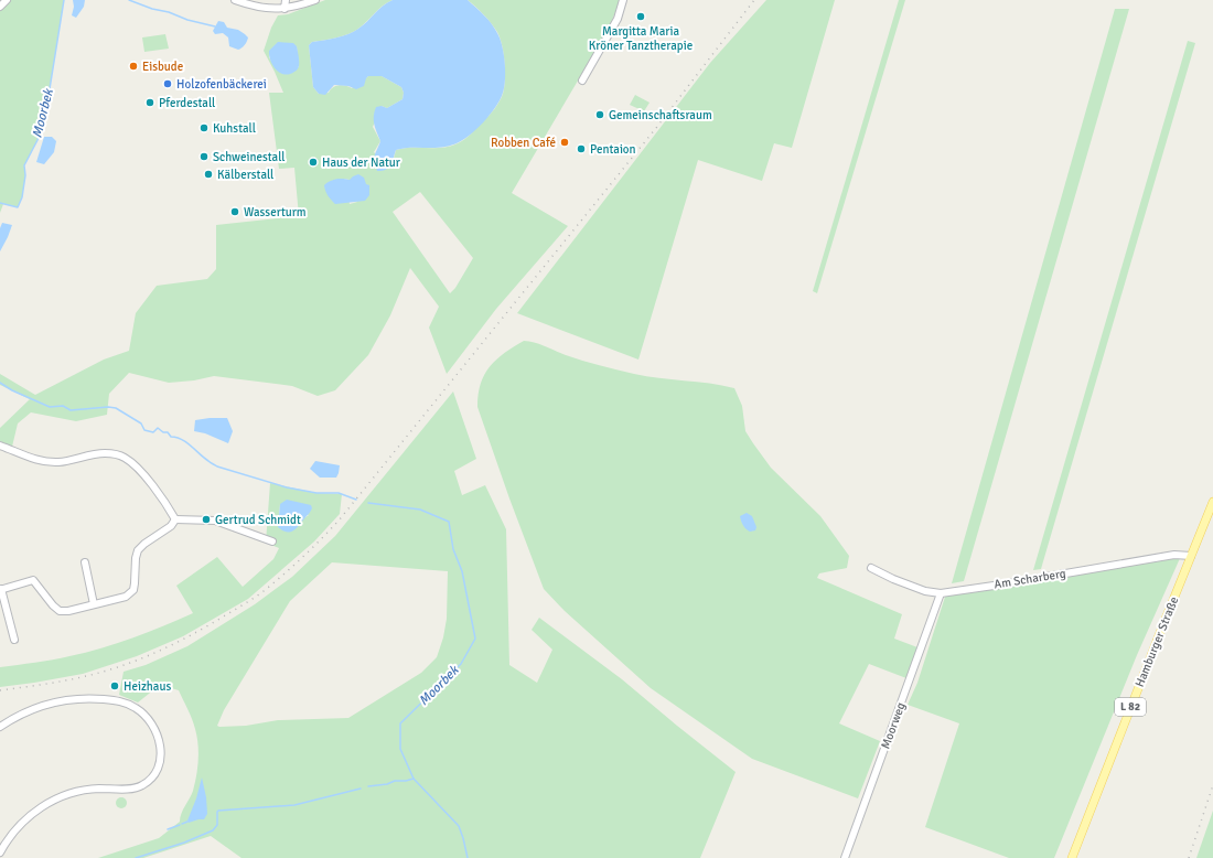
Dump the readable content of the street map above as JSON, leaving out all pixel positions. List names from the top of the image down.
{
  "streets": {
    "main road": ["Hamburger Straße", "L 82"],
    "street": ["Am Scharberg", "Moorweg"]
  },
  "crossings": [
    ["Am Scharberg", "Hamburger Straße"],
    ["Am Scharberg", "Moorweg"]
  ],
  "water": ["Moorbek"],
  "places": [
    "Margitta Maria Kröner Tanztherapie",
    "Eisbude",
    "Holzofenbäckerei",
    "Pferdestall",
    "Gemeinschaftsraum",
    "Kuhstall",
    "Robben Café",
    "Pentaion",
    "Schweinestall",
    "Haus der Natur",
    "Kälberstall",
    "Wasserturm",
    "Gertrud Schmidt",
    "Heizhaus"
  ]
}
